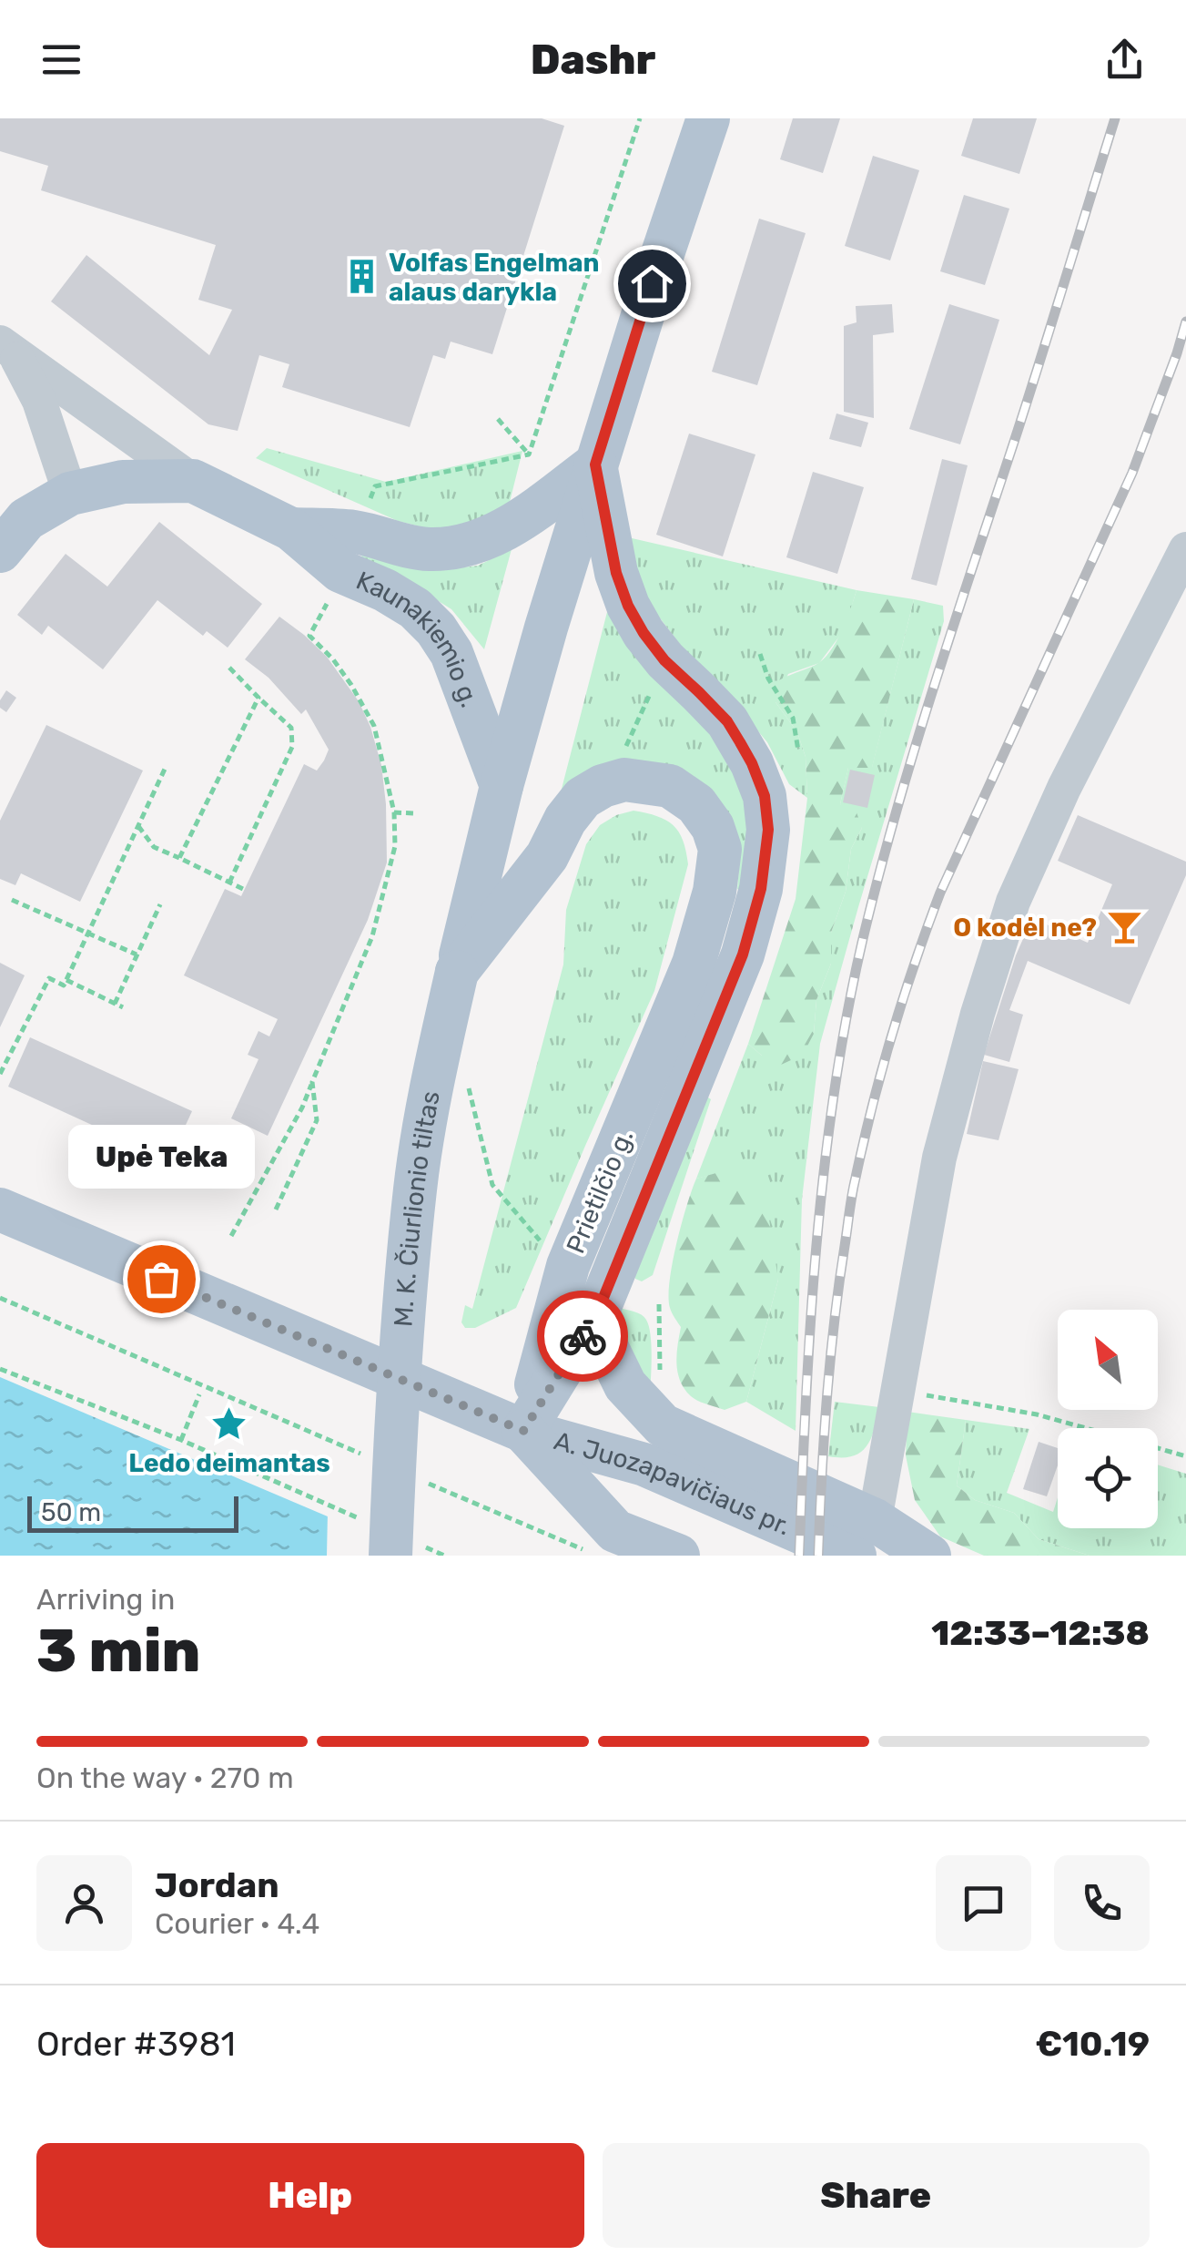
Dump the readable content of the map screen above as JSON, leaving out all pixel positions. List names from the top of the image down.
{
  "streets": {
    "main road": [
      "Kaunakiemio g.",
      "Prietilčio g.",
      "M. K. Čiurlionio tiltas",
      "A. Juozapavičiaus pr."
    ]
  },
  "crossings": [
    ["Kaunakiemio g.", "Prietilčio g."],
    ["Prietilčio g.", "M. K. Čiurlionio tiltas"],
    ["Prietilčio g.", "A. Juozapavičiaus pr."]
  ],
  "places": {
    "building": ["Volfas Engelman alaus darykla"],
    "bar": ["O kodėl ne?"],
    "other": ["Upė Teka"],
    "place": ["Ledo deimantas"]
  },
  "scale_bar": "50 m",
  "north": "top left",
  "page": {
    "header": "Dashr",
    "bubble": "Upė Teka",
    "scale": "50 m",
    "heading": ["3 min", "Arriving in", "12:33–12:38"],
    "panel": [
      "Jordan",
      "Courier · 4.4",
      "Order #3981",
      "€10.19"
    ],
    "bar": "On the way · 270 m",
    "buttons": ["Help", "Share"]
  }
}
